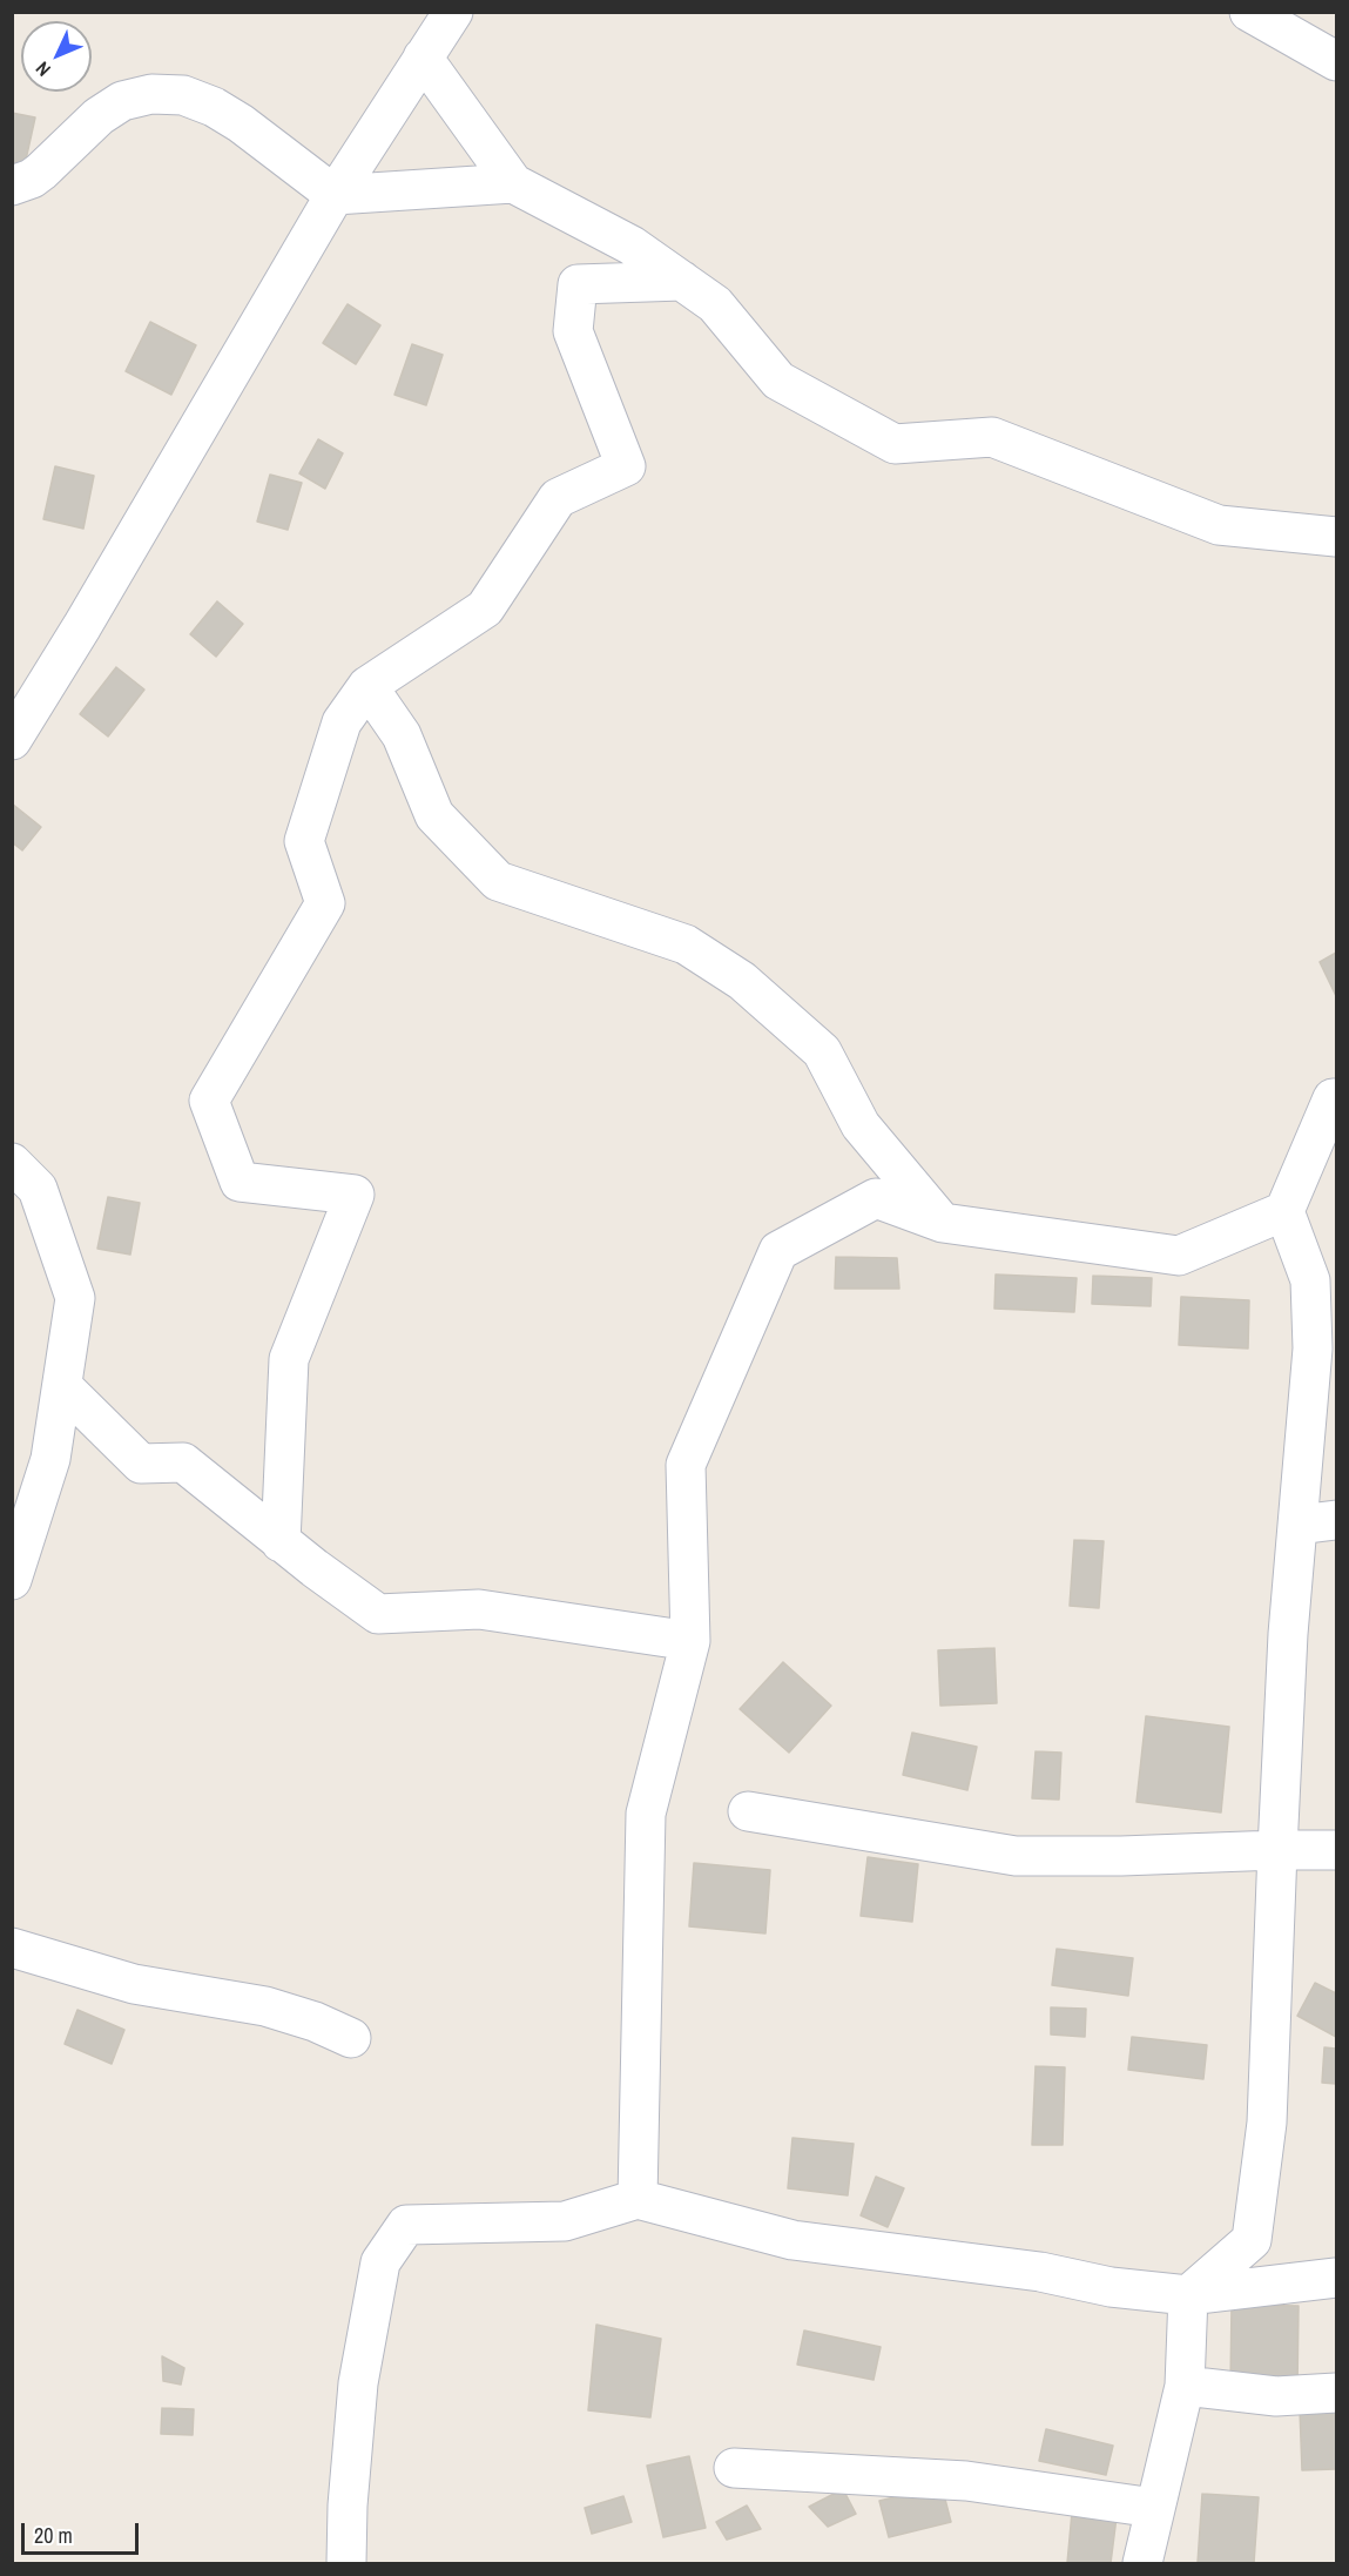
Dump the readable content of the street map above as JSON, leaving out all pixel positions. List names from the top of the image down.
{
  "scale_bar": "20 m",
  "north": "bottom left"
}
